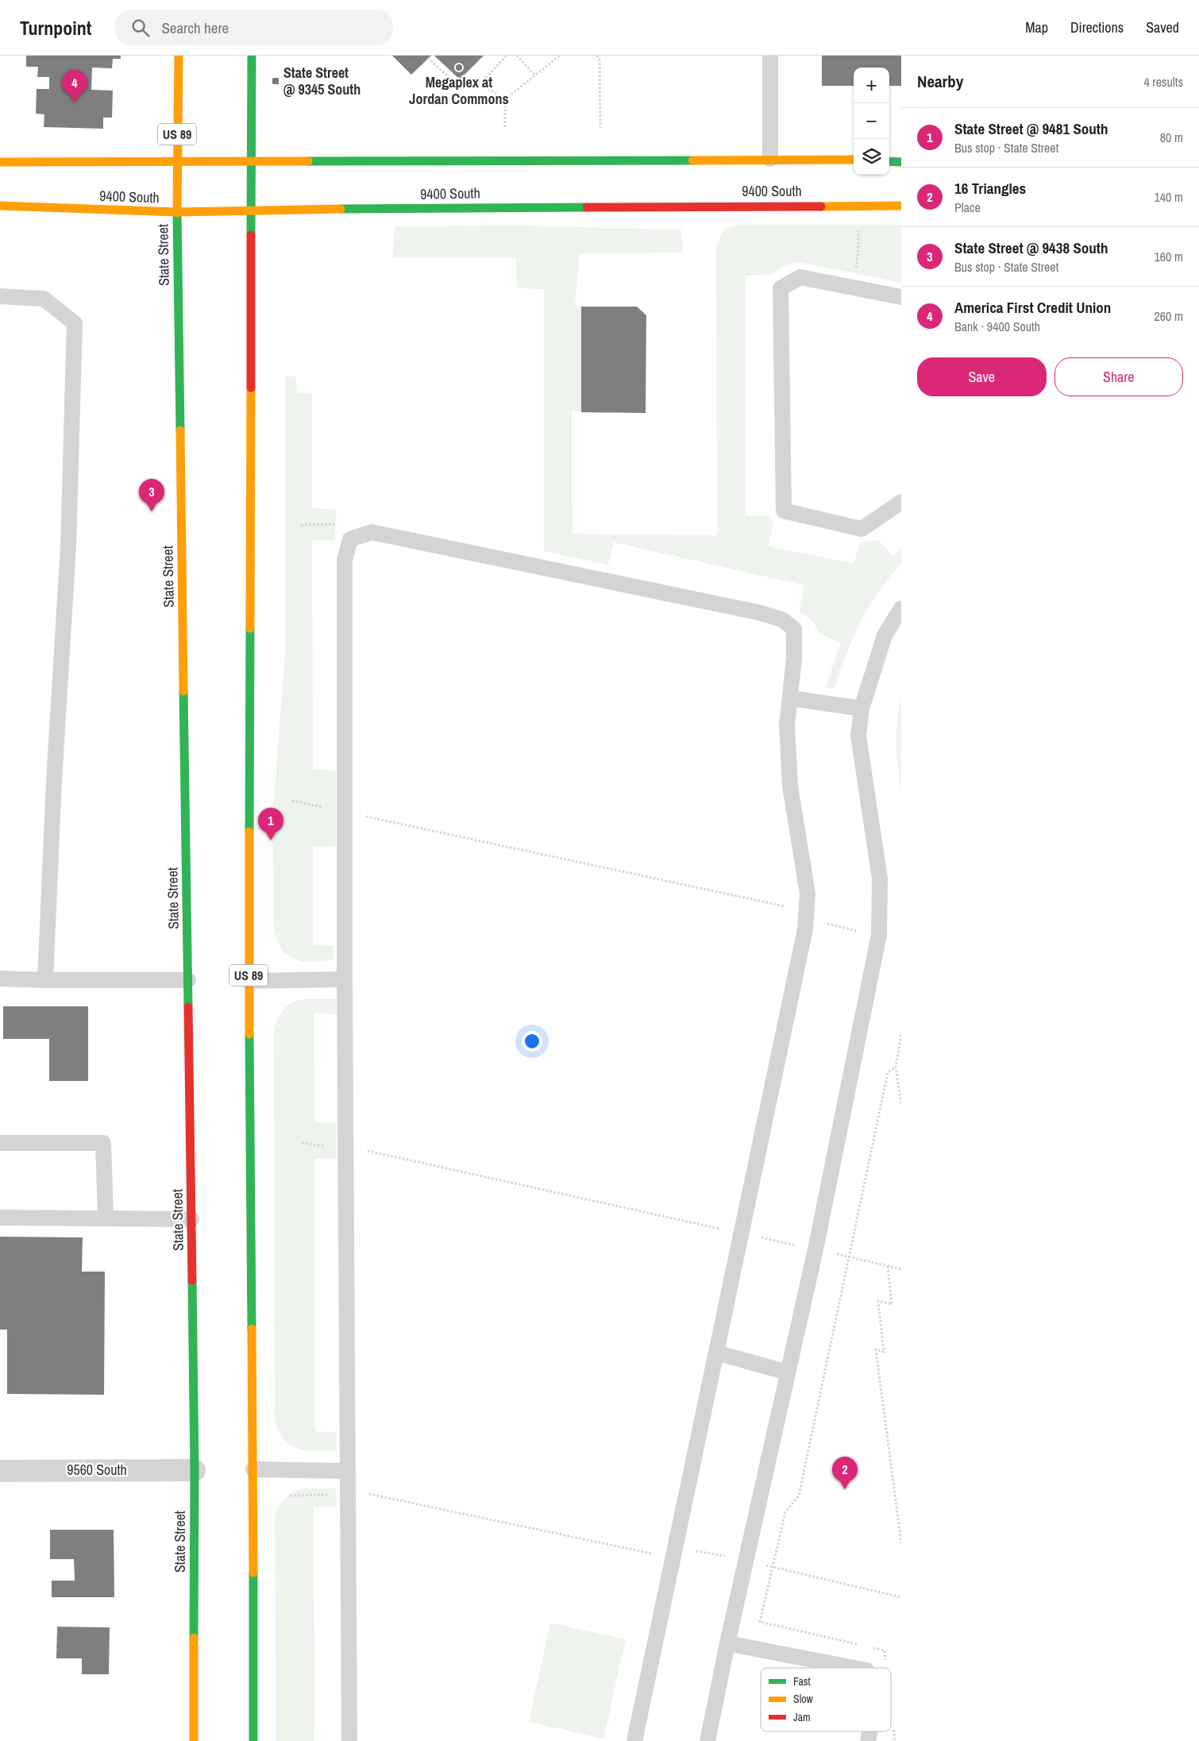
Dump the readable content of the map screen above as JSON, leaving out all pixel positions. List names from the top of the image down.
{
  "streets": {
    "main road": ["US 89", "9400 South", "State Street"],
    "street": ["9560 South"]
  },
  "crossings": [
    ["US 89", "9400 South"],
    ["9400 South", "State Street"],
    ["State Street", "9560 South"]
  ],
  "places": {
    "other": ["Megaplex at Jordan Commons"],
    "transit": ["State Street @ 9345 South"]
  },
  "legend": ["Fast", "Slow", "Jam"],
  "page": {
    "header": "Turnpoint",
    "search": "Search here",
    "nav": ["Map", "Directions", "Saved"],
    "heading": ["Nearby", "4 results"],
    "map_buttons": ["+", "−"],
    "pins": [
      "4",
      "3",
      "1",
      "2"
    ],
    "list": [
      {
        "mark": "1",
        "name": "State Street @ 9481 South",
        "note": "Bus stop · State Street",
        "value": "80 m"
      },
      {
        "mark": "2",
        "name": "16 Triangles",
        "note": "Place",
        "value": "140 m"
      },
      {
        "mark": "3",
        "name": "State Street @ 9438 South",
        "note": "Bus stop · State Street",
        "value": "160 m"
      },
      {
        "mark": "4",
        "name": "America First Credit Union",
        "note": "Bank · 9400 South",
        "value": "260 m"
      }
    ],
    "buttons": ["Save", "Share"]
  }
}
